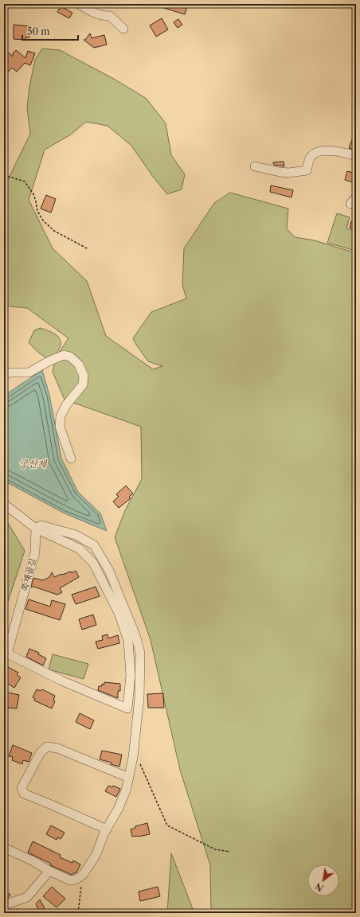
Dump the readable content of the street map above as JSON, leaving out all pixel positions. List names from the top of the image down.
{
  "streets": {
    "street": ["쪽재골길"]
  },
  "water": ["궁산제"],
  "scale_bar": "50 m",
  "north": "bottom left"
}
